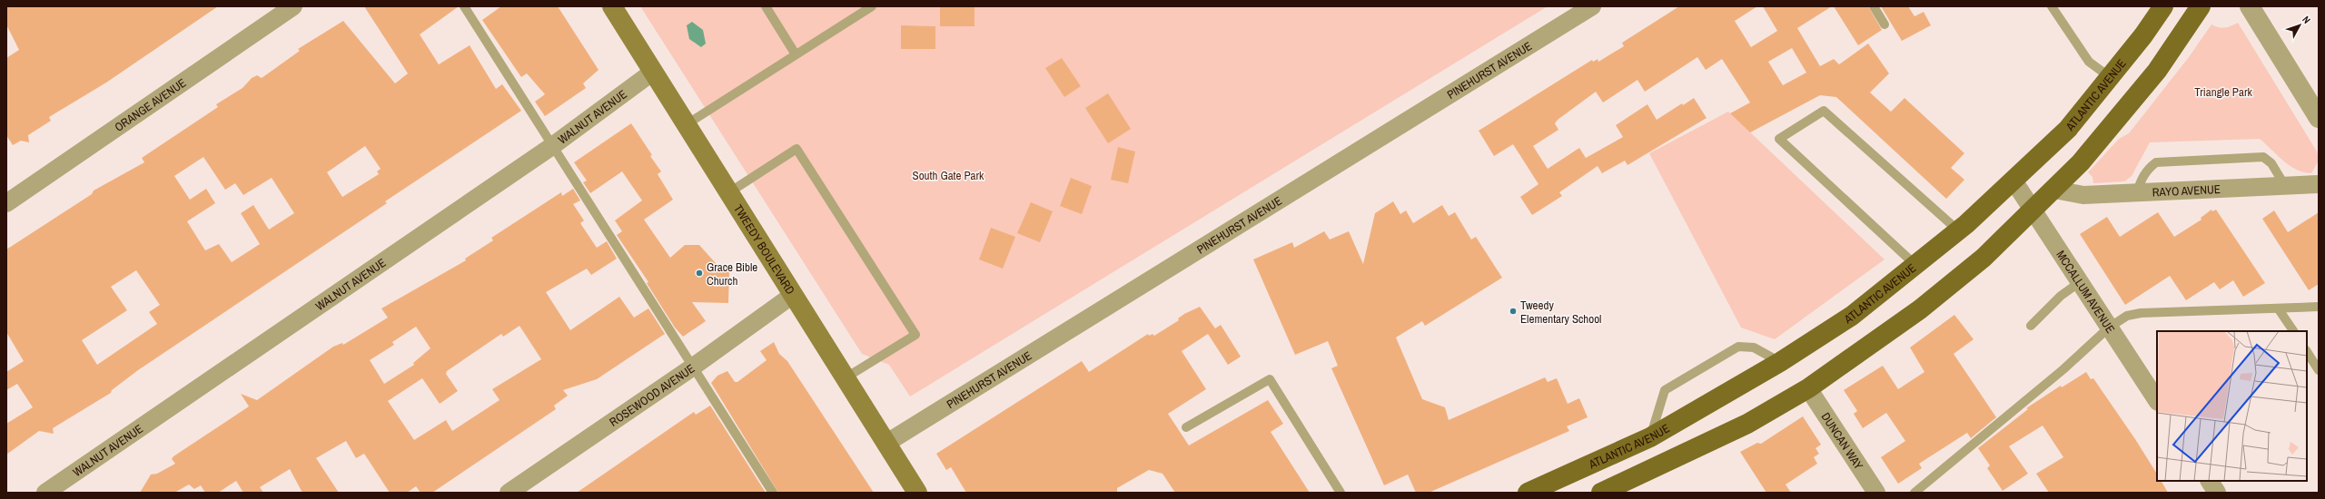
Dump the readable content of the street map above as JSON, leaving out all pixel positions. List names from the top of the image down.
{
  "streets": {
    "main road": ["ATLANTIC AVENUE", "TWEEDY BOULEVARD"],
    "street": [
      "PINEHURST AVENUE",
      "ORANGE AVENUE",
      "WALNUT AVENUE",
      "RAYO AVENUE",
      "MCCALLUM AVENUE",
      "ROSEWOOD AVENUE",
      "DUNCAN WAY"
    ]
  },
  "crossings": [
    ["PINEHURST AVENUE", "TWEEDY BOULEVARD"],
    ["ATLANTIC AVENUE", "MCCALLUM AVENUE"],
    ["WALNUT AVENUE", "TWEEDY BOULEVARD"],
    ["TWEEDY BOULEVARD", "ROSEWOOD AVENUE"]
  ],
  "parks": ["Triangle Park", "South Gate Park"],
  "places": ["Grace Bible Church", "Tweedy Elementary School"],
  "north": "top right"
}
